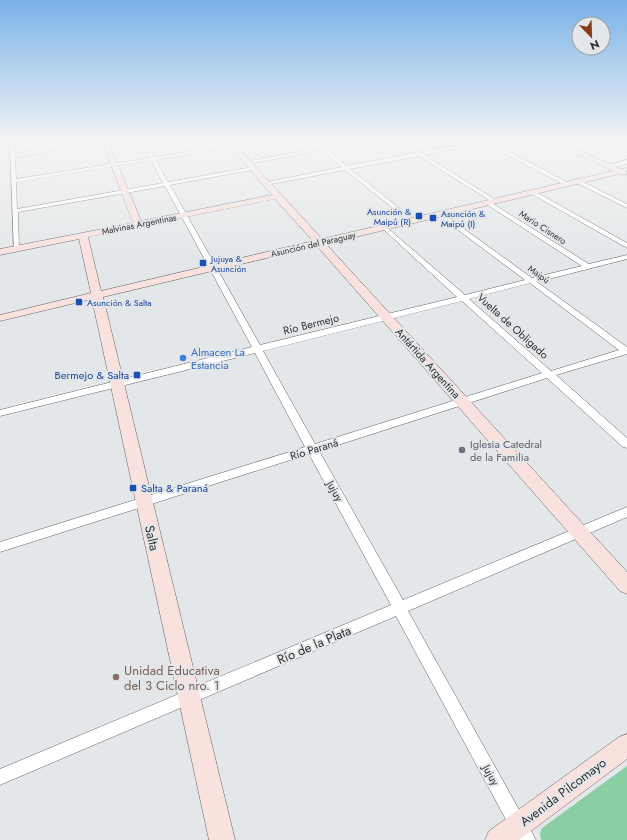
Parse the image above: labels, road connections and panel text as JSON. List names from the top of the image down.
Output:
{
  "streets": {
    "main road": [
      "Malvinas Argentinas",
      "Asunción del Paraguay",
      "Antártida Argentina",
      "Salta",
      "Avenida Pilcomayo"
    ],
    "street": [
      "Mario Cisnero",
      "Maipú",
      "Río Bermejo",
      "Vuelta de Obligado",
      "Río Paraná",
      "Jujuy",
      "Río de la Plata"
    ]
  },
  "crossings": [
    ["Malvinas Argentinas", "Antártida Argentina"],
    ["Malvinas Argentinas", "Jujuy"],
    ["Malvinas Argentinas", "Salta"],
    ["Mario Cisnero", "Asunción del Paraguay"],
    ["Mario Cisnero", "Río Bermejo"],
    ["Asunción del Paraguay", "Maipú"],
    ["Asunción del Paraguay", "Vuelta de Obligado"],
    ["Asunción del Paraguay", "Antártida Argentina"],
    ["Asunción del Paraguay", "Jujuy"],
    ["Asunción del Paraguay", "Salta"],
    ["Maipú", "Río Bermejo"],
    ["Maipú", "Río Paraná"],
    ["Río Bermejo", "Vuelta de Obligado"],
    ["Río Bermejo", "Antártida Argentina"],
    ["Río Bermejo", "Jujuy"],
    ["Río Bermejo", "Salta"],
    ["Vuelta de Obligado", "Río Paraná"],
    ["Antártida Argentina", "Río Paraná"],
    ["Antártida Argentina", "Río de la Plata"],
    ["Río Paraná", "Jujuy"],
    ["Río Paraná", "Salta"],
    ["Jujuy", "Río de la Plata"],
    ["Jujuy", "Avenida Pilcomayo"],
    ["Salta", "Río de la Plata"]
  ],
  "places": {
    "transit": [
      "Asunción & Maipú (R)",
      "Asunción & Maipú (I)",
      "Jujuya & Asunción",
      "Asunción & Salta",
      "Bermejo & Salta",
      "Salta & Paraná"
    ],
    "other": ["Almacen La Estancia", "Iglesia Catedral de la Familia", "Unidad Educativa del 3 Ciclo nro. 1"]
  },
  "north": "bottom right"
}
